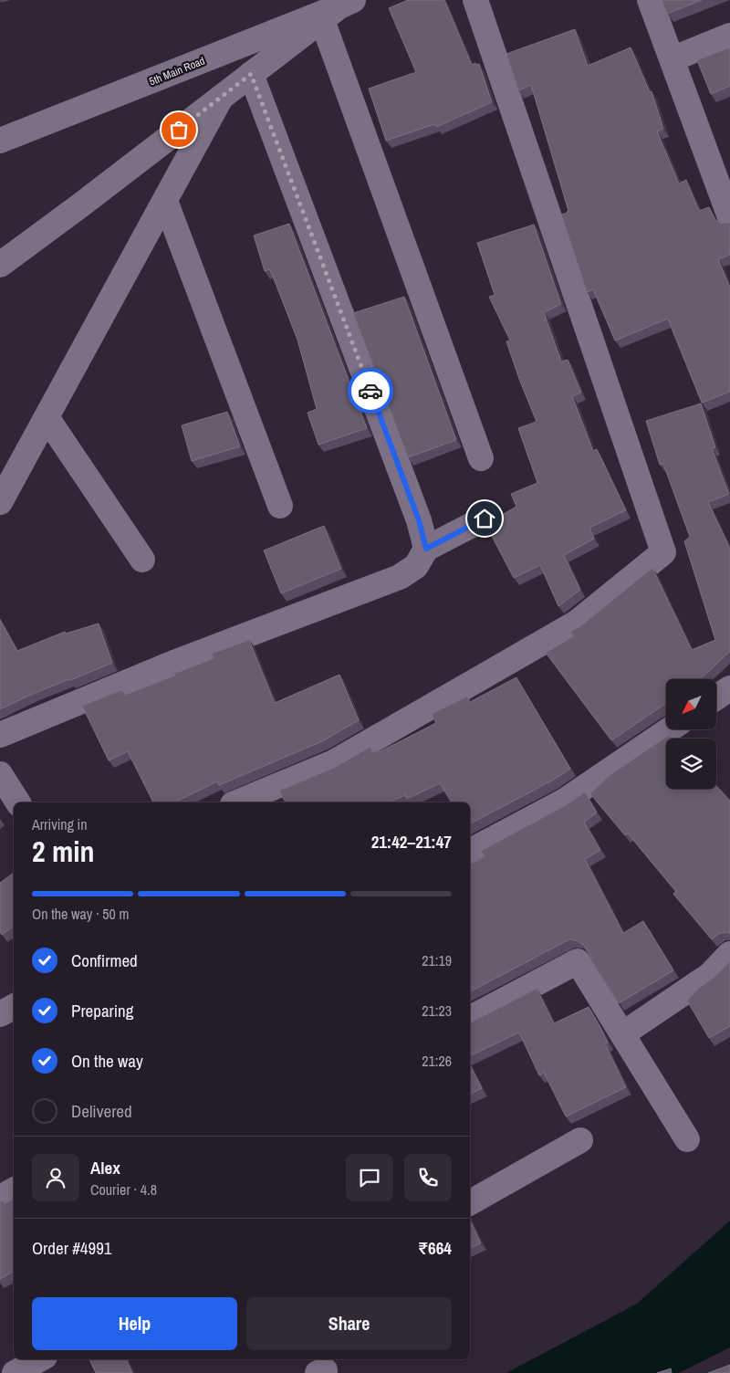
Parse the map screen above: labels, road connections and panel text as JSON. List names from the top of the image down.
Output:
{
  "streets": {
    "street": ["5th Main Road"]
  },
  "north": "bottom left",
  "page": {
    "heading": ["2 min", "Arriving in", "21:42–21:47"],
    "panel": [
      "Alex",
      "Courier · 4.8",
      "Order #4991",
      "₹664"
    ],
    "bar": "On the way · 50 m",
    "list": [
      ["Confirmed", "21:19"],
      ["Preparing", "21:23"],
      ["On the way", "21:26"],
      "Delivered"
    ],
    "buttons": ["Help", "Share"]
  }
}
